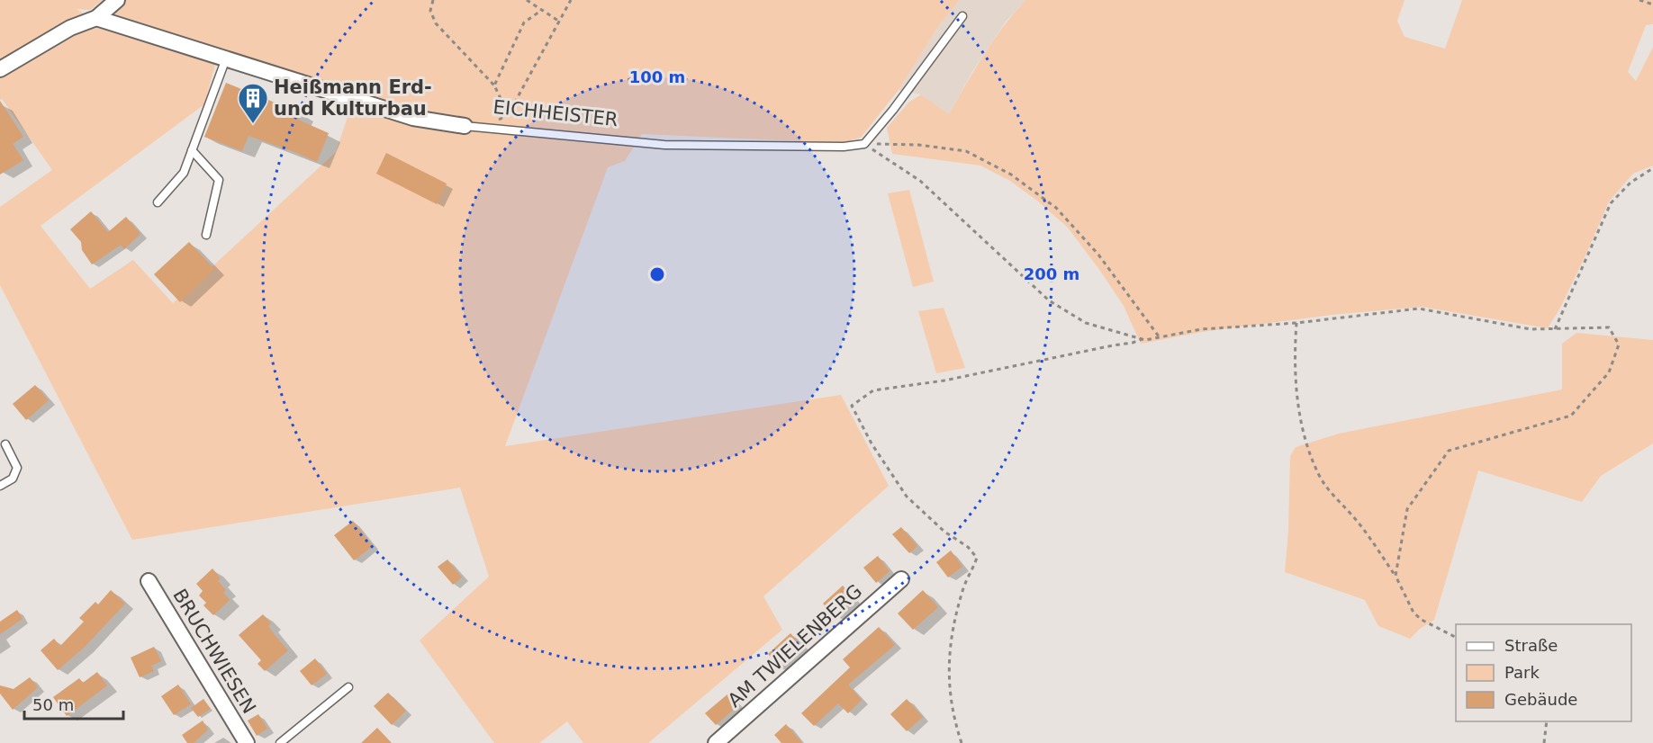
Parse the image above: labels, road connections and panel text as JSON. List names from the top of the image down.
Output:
{
  "streets": {
    "street": ["EICHHEISTER", "AM TWIELENBERG", "BRUCHWIESEN"]
  },
  "places": {
    "building": ["Heißmann Erd- und Kulturbau"]
  },
  "legend": ["Straße", "Park", "Gebäude"],
  "scale_bar": "50 m",
  "rings": ["100 m", "200 m"]
}
